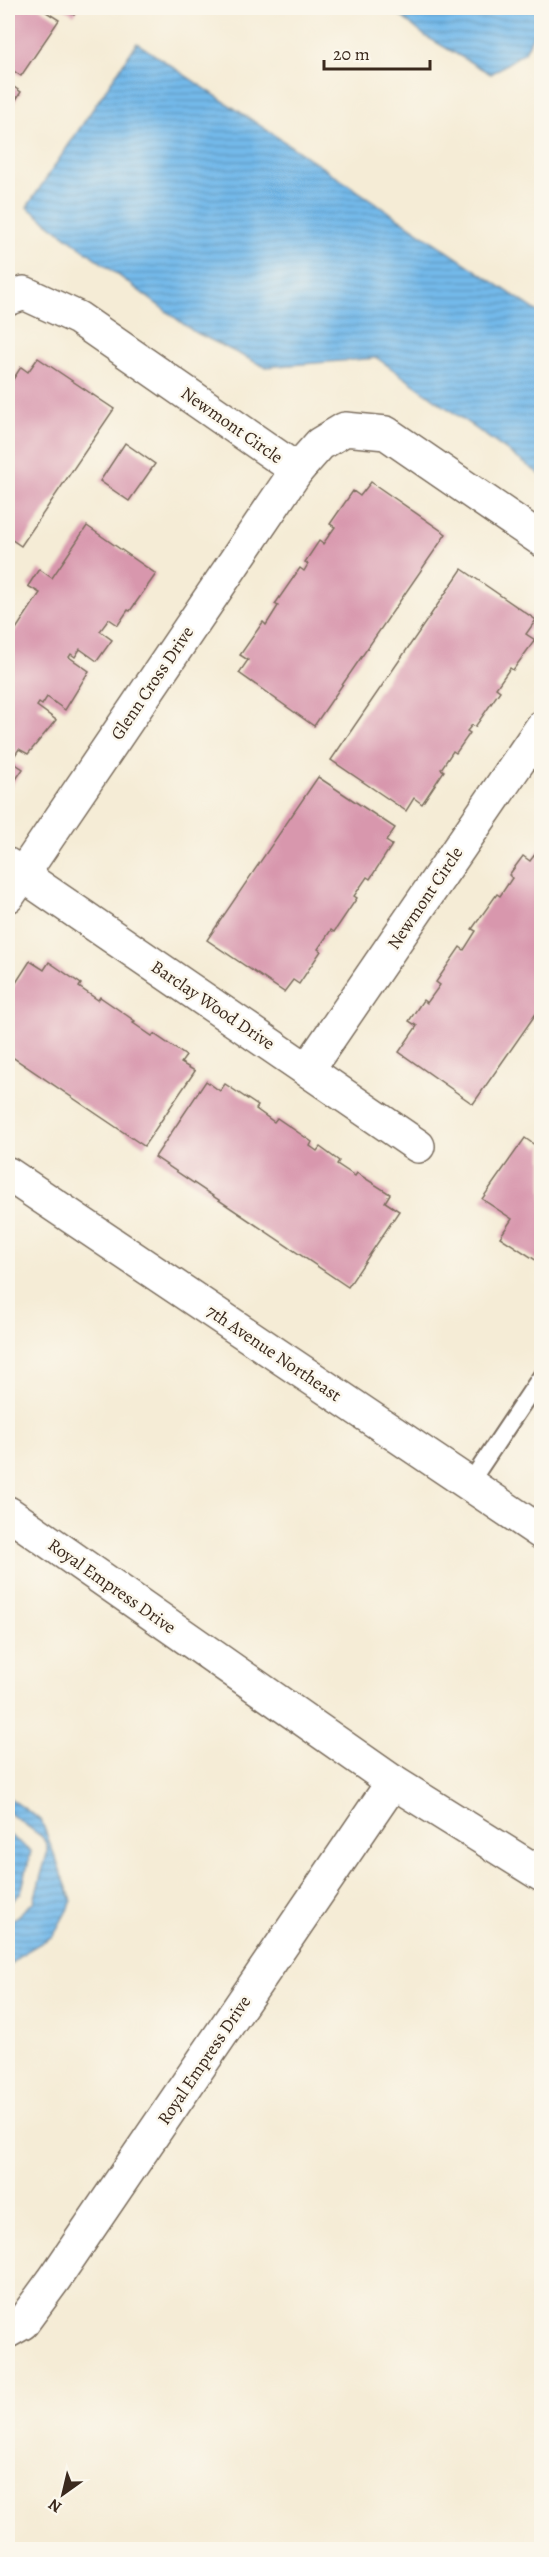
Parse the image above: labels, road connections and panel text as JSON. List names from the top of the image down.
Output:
{
  "streets": {
    "street": [
      "Newmont Circle",
      "Glenn Cross Drive",
      "Barclay Wood Drive",
      "7th Avenue Northeast",
      "Royal Empress Drive"
    ]
  },
  "crossings": [
    ["Newmont Circle", "Glenn Cross Drive"],
    ["Newmont Circle", "Barclay Wood Drive"],
    ["Glenn Cross Drive", "Barclay Wood Drive"]
  ],
  "scale_bar": "20 m",
  "north": "bottom left"
}
